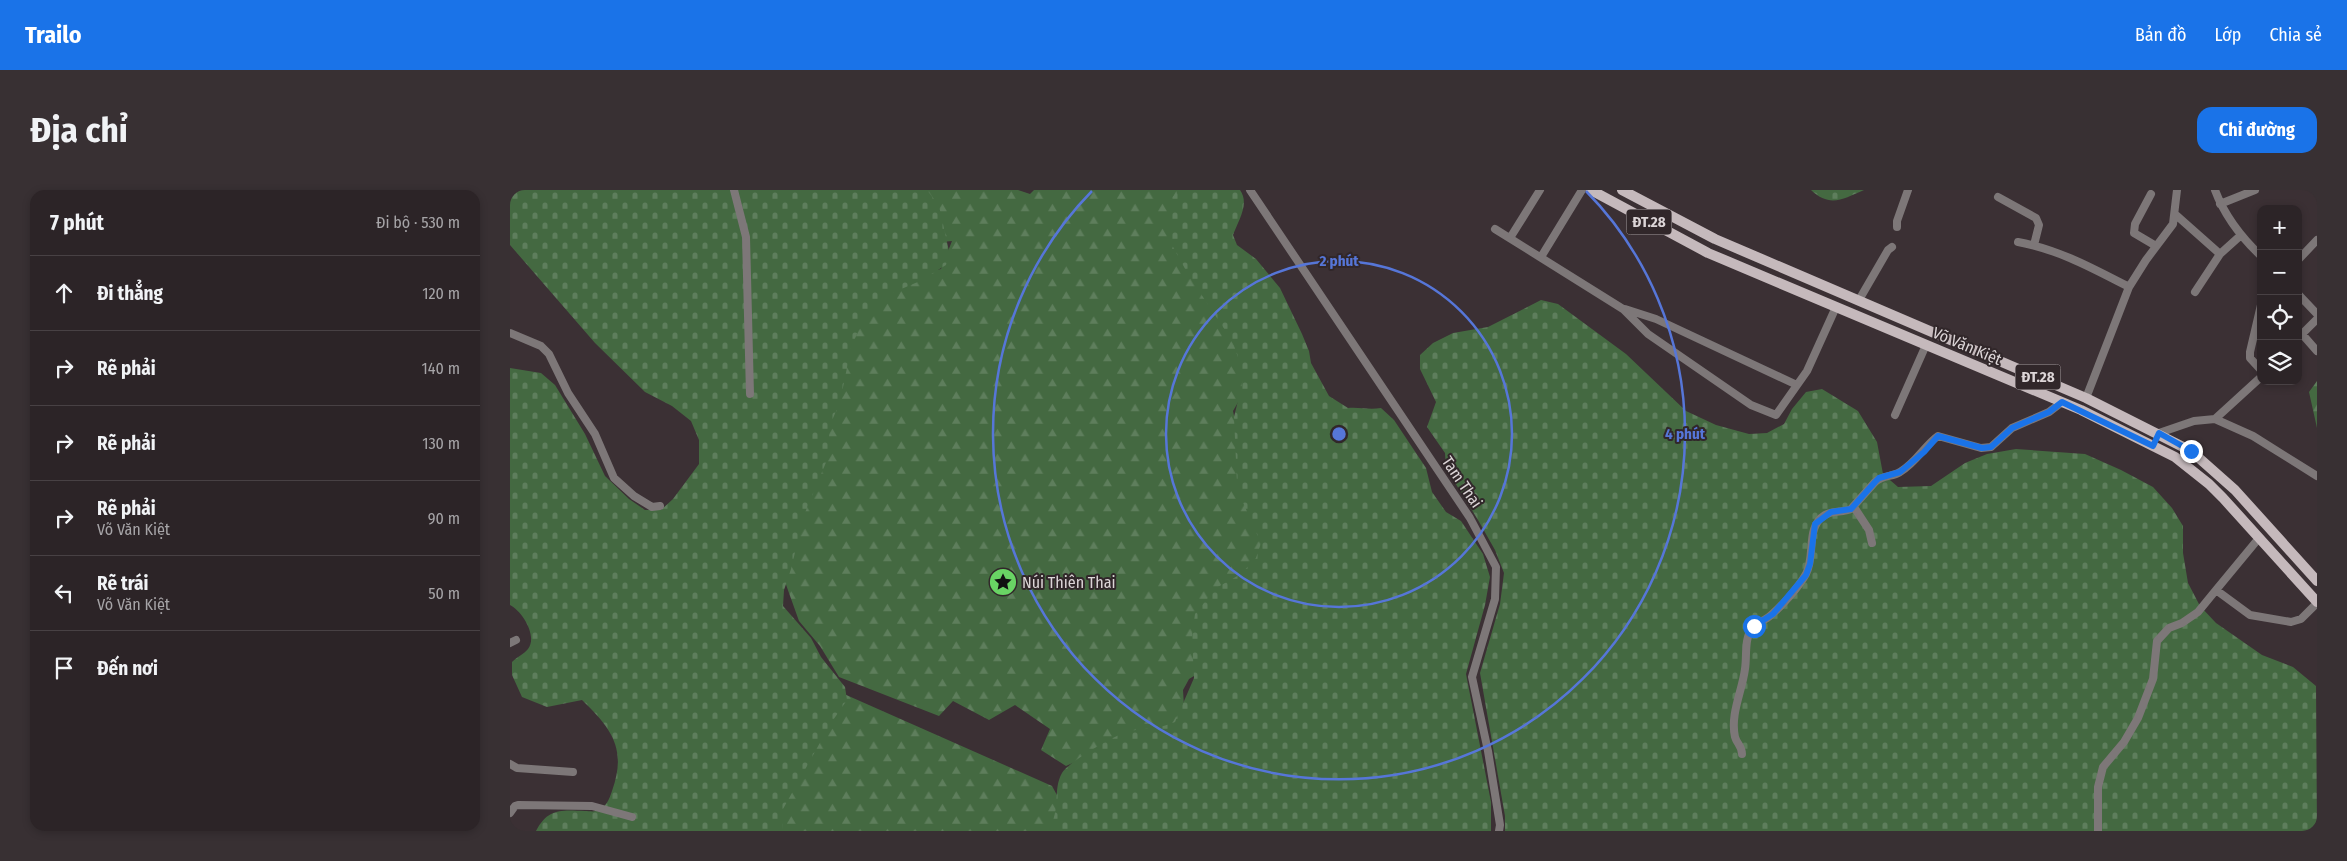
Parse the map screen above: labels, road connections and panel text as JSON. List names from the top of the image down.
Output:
{
  "streets": {
    "main road": ["ĐT.28", "Võ Văn Kiệt"],
    "street": ["Tam Thai"]
  },
  "places": {
    "place": ["Núi Thiên Thai"]
  },
  "page": {
    "header": "Trailo",
    "nav": ["Bản đồ", "Lớp", "Chia sẻ"],
    "buttons": "Chỉ đường",
    "title": "Địa chỉ",
    "heading": ["7 phút", "Đi bộ · 530 m"],
    "map_buttons": ["+", "−"],
    "list": [
      ["Đi thẳng", "120 m"],
      ["Rẽ phải", "140 m"],
      ["Rẽ phải", "130 m"],
      ["Rẽ phải", "Võ Văn Kiệt", "90 m"],
      ["Rẽ trái", "Võ Văn Kiệt", "50 m"],
      "Đến nơi"
    ]
  },
  "rings": ["2 phút", "4 phút"]
}
